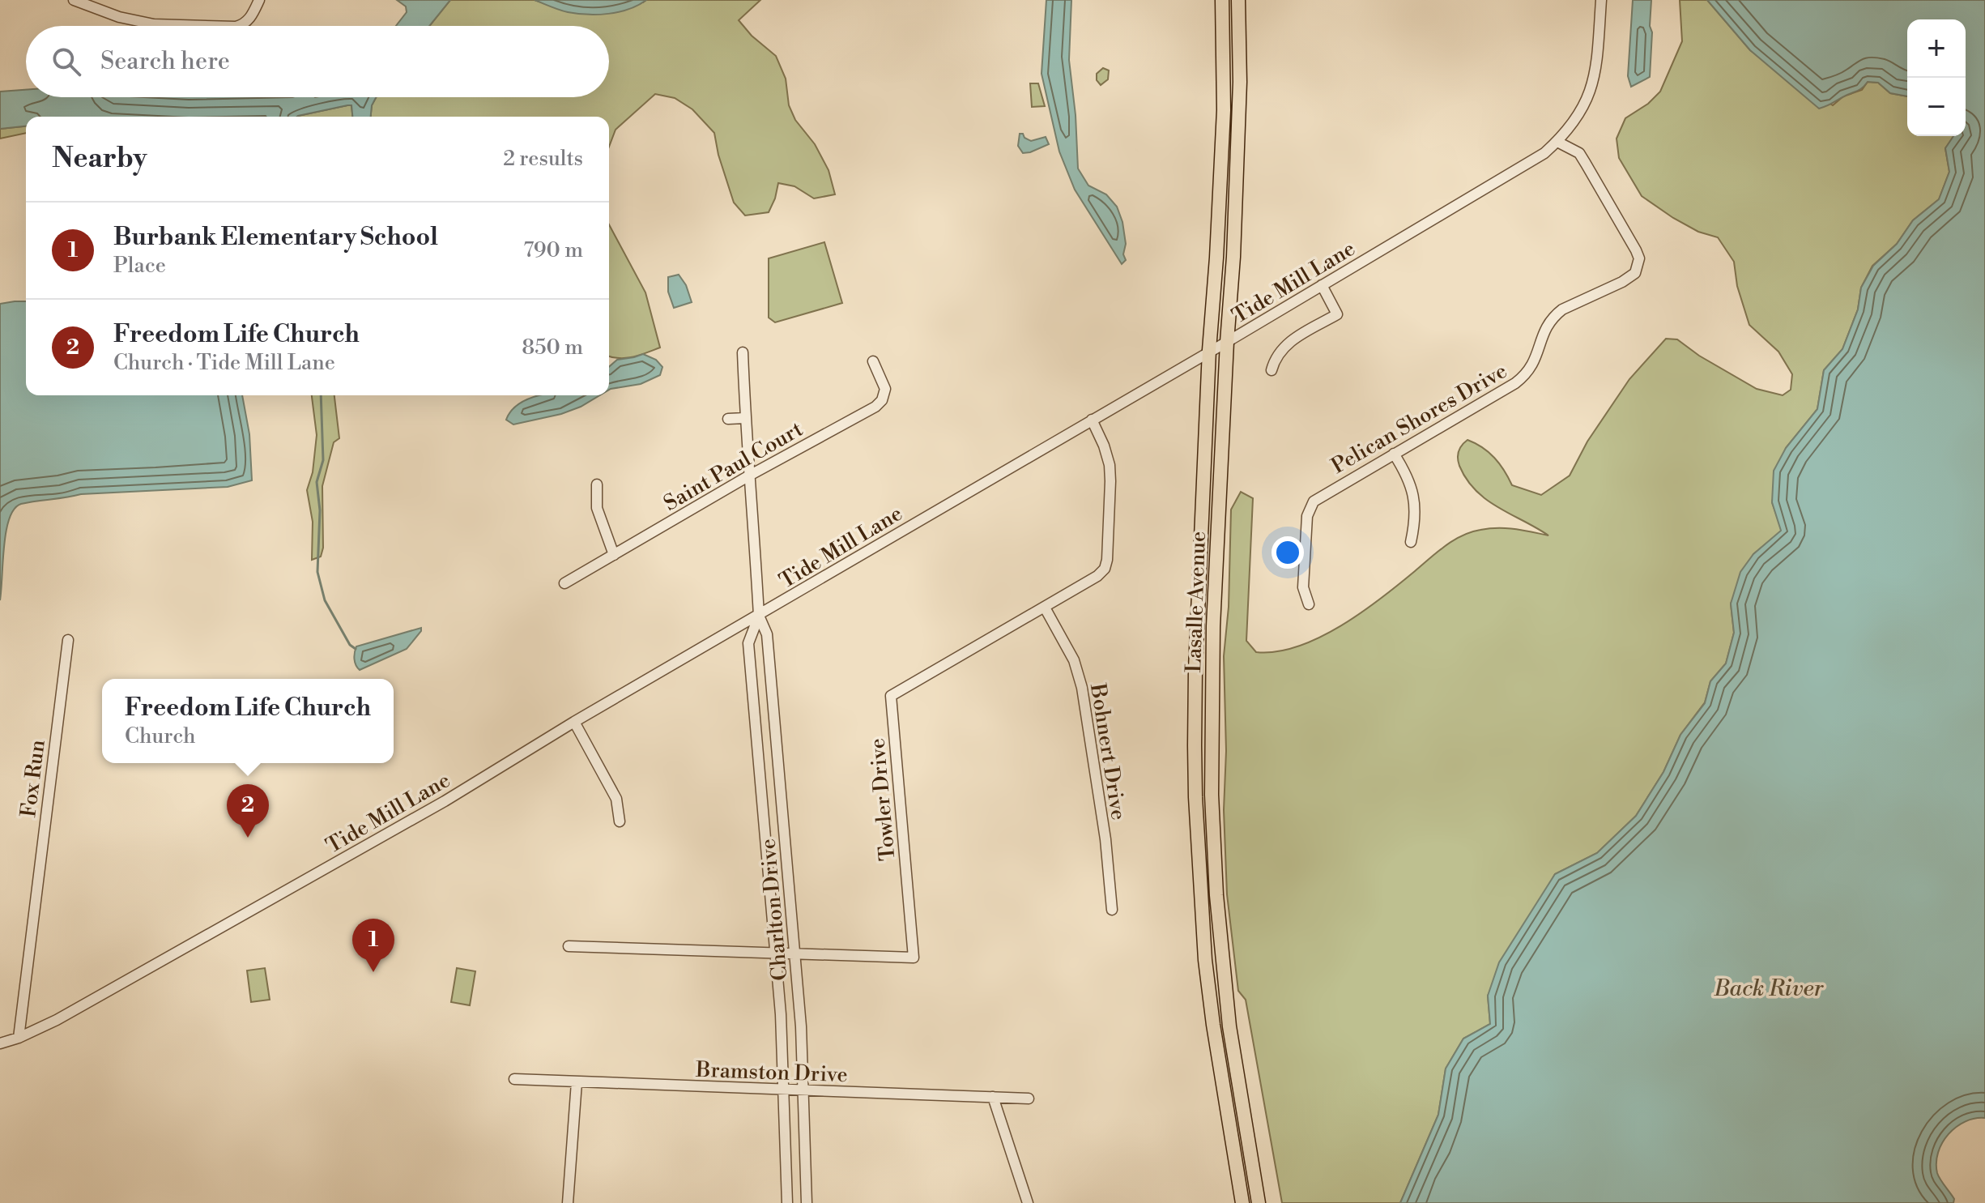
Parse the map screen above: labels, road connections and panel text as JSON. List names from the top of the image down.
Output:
{
  "streets": {
    "main road": ["Lasalle Avenue"],
    "street": [
      "Tide Mill Lane",
      "Pelican Shores Drive",
      "Saint Paul Court",
      "Bohnert Drive",
      "Fox Run",
      "Towler Drive",
      "Charlton Drive",
      "Bramston Drive"
    ]
  },
  "crossings": [
    ["Tide Mill Lane", "Pelican Shores Drive"],
    ["Tide Mill Lane", "Lasalle Avenue"],
    ["Tide Mill Lane", "Fox Run"],
    ["Tide Mill Lane", "Towler Drive"],
    ["Tide Mill Lane", "Charlton Drive"],
    ["Saint Paul Court", "Charlton Drive"],
    ["Bohnert Drive", "Towler Drive"],
    ["Towler Drive", "Charlton Drive"],
    ["Charlton Drive", "Bramston Drive"]
  ],
  "water": ["Back River"],
  "page": {
    "map_buttons": ["+", "−"],
    "search": "Search here",
    "heading": ["Nearby", "2 results"],
    "list": [
      {
        "mark": "1",
        "name": "Burbank Elementary School",
        "note": "Place",
        "value": "790 m"
      },
      {
        "mark": "2",
        "name": "Freedom Life Church",
        "note": "Church · Tide Mill Lane",
        "value": "850 m"
      }
    ],
    "popup": ["Freedom Life Church", "Church"],
    "pins": ["2", "1"]
  }
}
